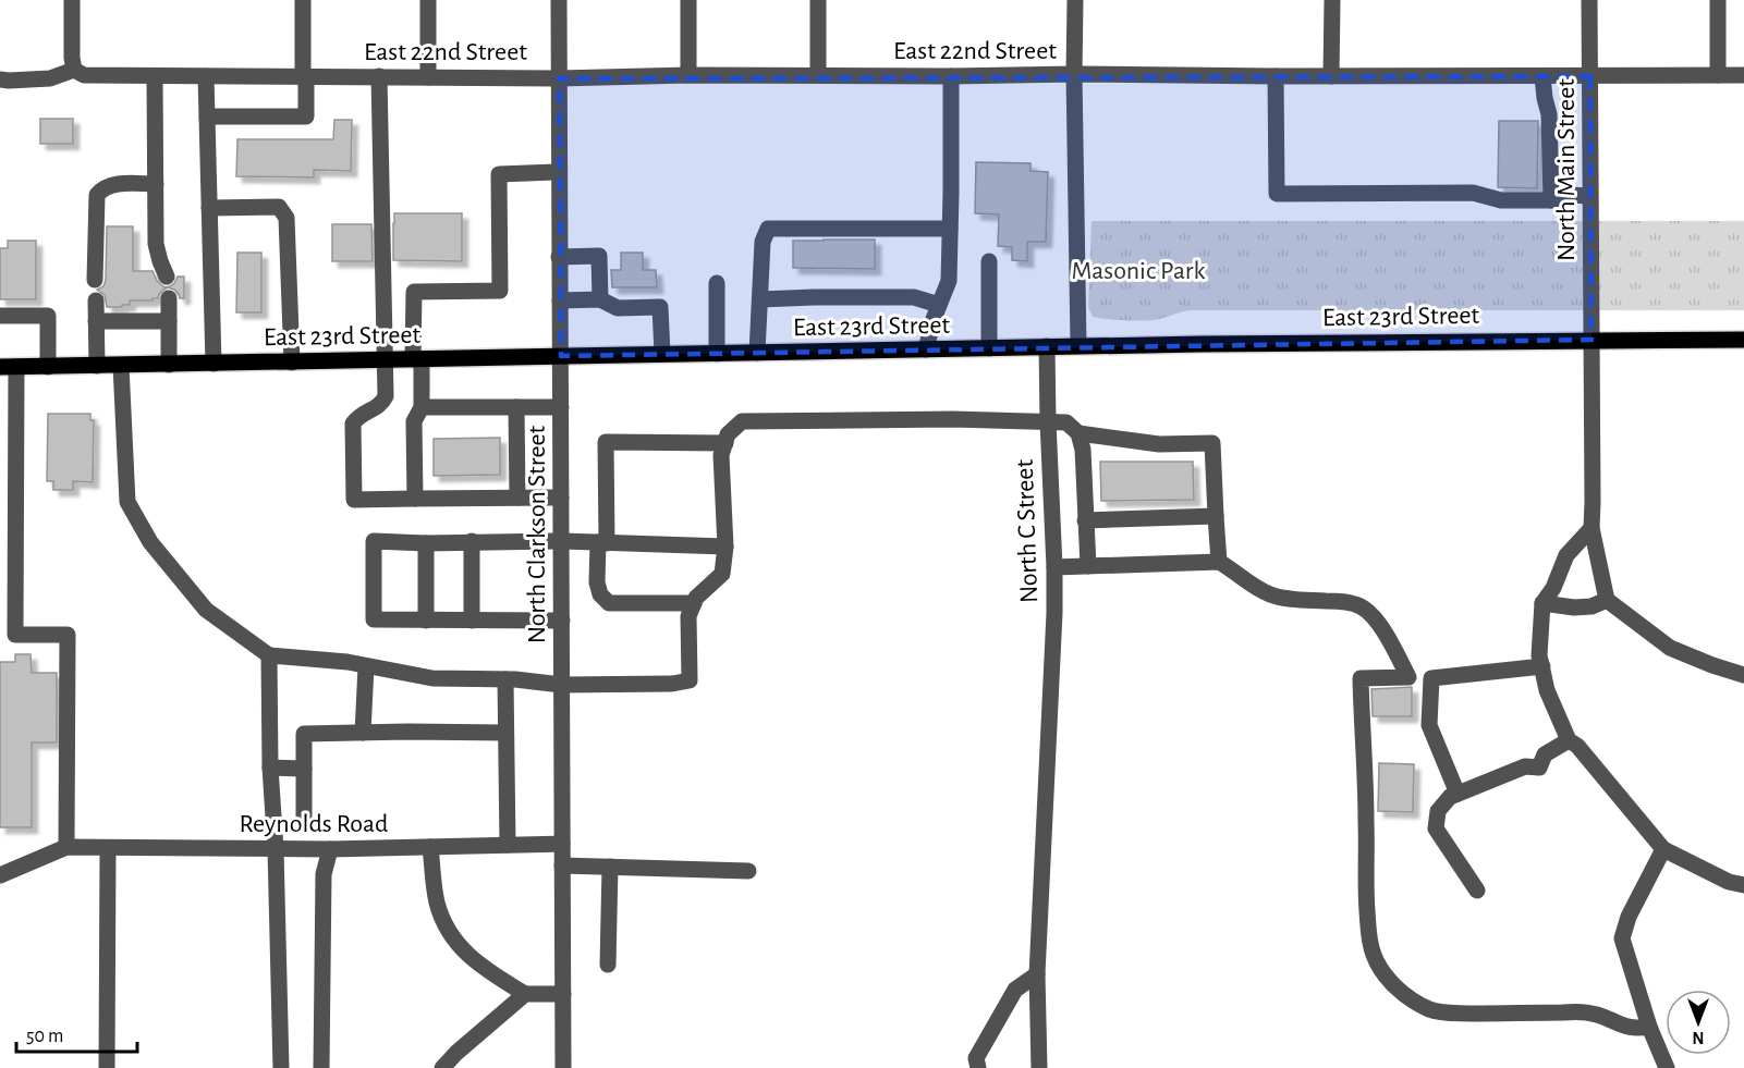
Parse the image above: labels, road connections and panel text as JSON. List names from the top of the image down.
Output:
{
  "streets": {
    "main road": ["East 23rd Street"],
    "street": [
      "East 22nd Street",
      "North Main Street",
      "North C Street",
      "North Clarkson Street",
      "Reynolds Road"
    ]
  },
  "crossings": [
    ["East 22nd Street", "North Main Street"],
    ["East 22nd Street", "North Clarkson Street"],
    ["North Main Street", "East 23rd Street"],
    ["East 23rd Street", "North C Street"],
    ["East 23rd Street", "North Clarkson Street"],
    ["North Clarkson Street", "Reynolds Road"]
  ],
  "parks": ["Masonic Park"],
  "scale_bar": "50 m",
  "north": "bottom"
}
